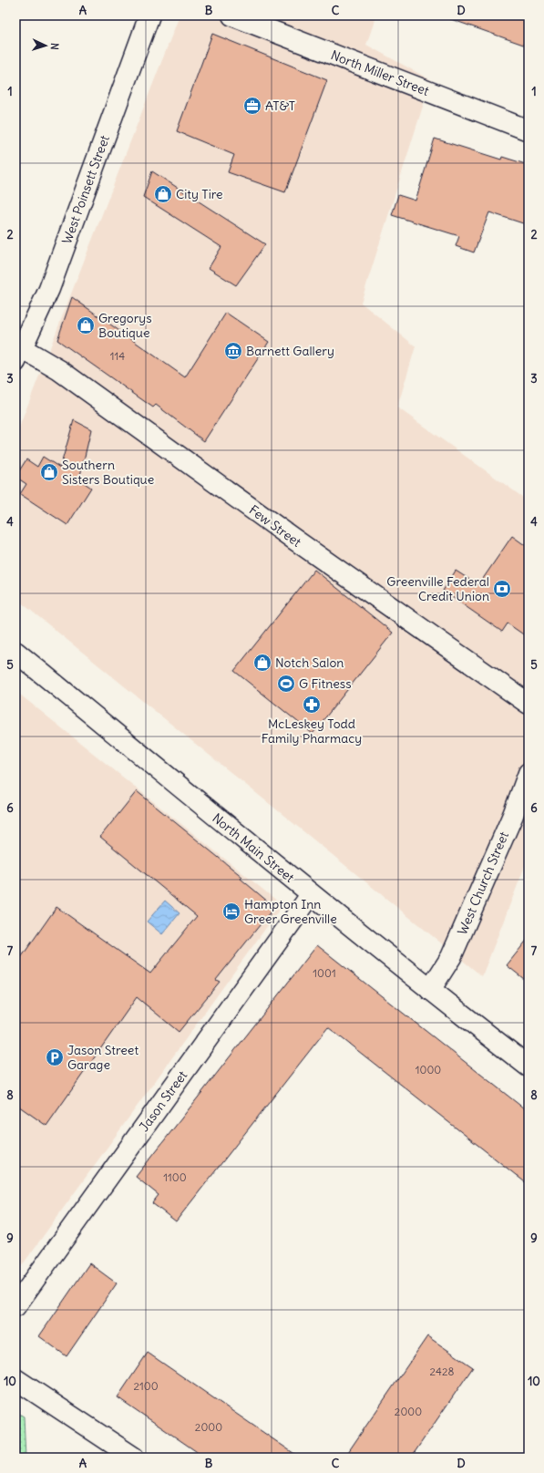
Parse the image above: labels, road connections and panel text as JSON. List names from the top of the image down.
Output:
{
  "streets": {
    "street": [
      "North Miller Street",
      "West Poinsett Street",
      "Few Street",
      "North Main Street",
      "West Church Street",
      "Jason Street"
    ]
  },
  "crossings": [
    ["West Poinsett Street", "Few Street"],
    ["North Main Street", "West Church Street"],
    ["North Main Street", "Jason Street"]
  ],
  "places": {
    "office": ["AT&T"],
    "shop": [
      "City Tire",
      "Gregorys Boutique",
      "Southern Sisters Boutique",
      "Notch Salon"
    ],
    "museum": ["Barnett Gallery"],
    "bank": ["Greenville Federal Credit Union"],
    "sports": ["G Fitness"],
    "pharmacy": ["McLeskey Todd Family Pharmacy"],
    "hotel": ["Hampton Inn Greer Greenville"],
    "parking": ["Jason Street Garage"]
  },
  "house_numbers": [
    "114",
    "1001",
    "1000",
    "1100",
    "2428",
    "2100",
    "2000",
    "2000"
  ],
  "north": "right",
  "grid": {
    "columns": [
      "A",
      "B",
      "C",
      "D"
    ],
    "rows": [
      "1",
      "2",
      "3",
      "4",
      "5",
      "6",
      "7",
      "8",
      "9",
      "10"
    ]
  }
}
